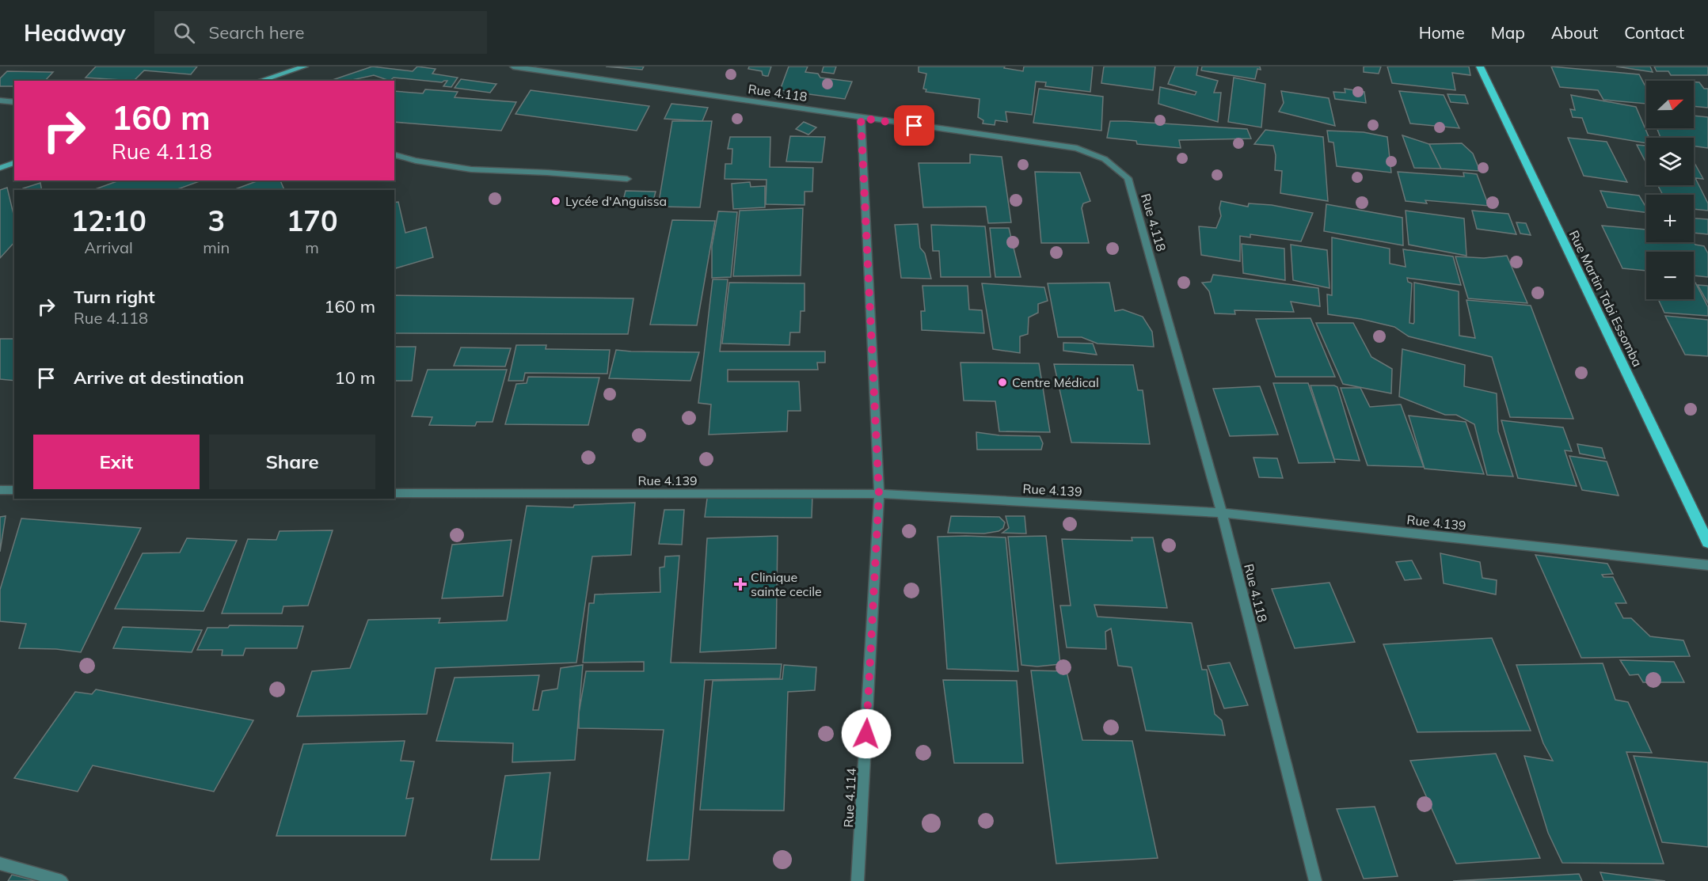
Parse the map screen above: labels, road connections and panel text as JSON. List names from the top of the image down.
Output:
{
  "streets": {
    "main road": ["Rue Martin Tabi Essomba"],
    "street": ["Rue 4.118", "Rue 4.139", "Rue 4.114"]
  },
  "crossings": [
    ["Rue 4.118", "Rue 4.139"],
    ["Rue 4.118", "Rue 4.114"],
    ["Rue 4.139", "Rue 4.114"]
  ],
  "places": {
    "other": ["Lycée d'Anguissa", "Centre Médical"],
    "health": ["Clinique sainte cecile"]
  },
  "north": "right",
  "page": {
    "header": "Headway",
    "search": "Search here",
    "nav": [
      "Home",
      "Map",
      "About",
      "Contact"
    ],
    "map_buttons": ["+", "−"],
    "turn": ["160 m", "Rue 4.118"],
    "eta": [
      "12:10",
      "Arrival",
      "3",
      "min",
      "170",
      "m"
    ],
    "list": [
      {
        "name": "Turn right",
        "note": "Rue 4.118",
        "value": "160 m"
      },
      {
        "name": "Arrive at destination",
        "value": "10 m"
      }
    ],
    "buttons": ["Exit", "Share"]
  }
}
